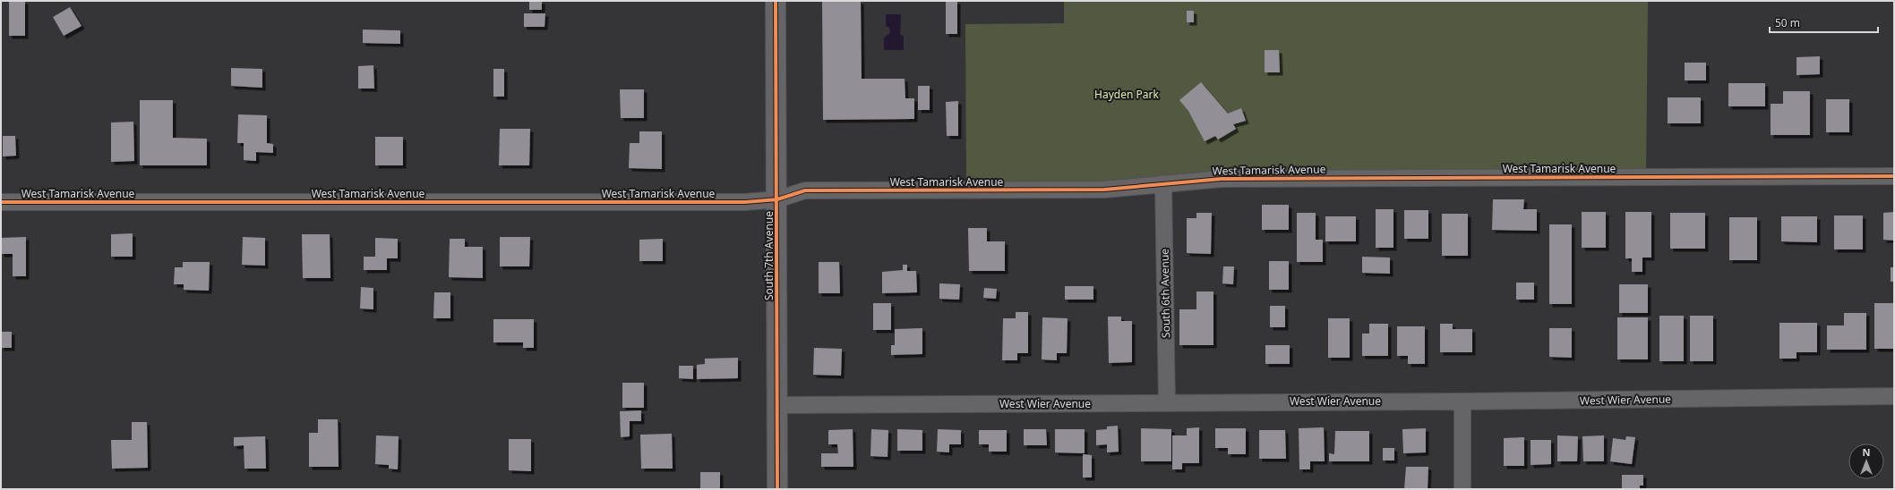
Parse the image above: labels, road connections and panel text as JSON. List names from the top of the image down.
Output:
{
  "streets": {
    "main road": ["South 7th Avenue"],
    "street": ["West Tamarisk Avenue", "South 6th Avenue", "West Wier Avenue"]
  },
  "crossings": [
    ["West Tamarisk Avenue", "South 7th Avenue"],
    ["West Tamarisk Avenue", "South 6th Avenue"],
    ["South 7th Avenue", "West Wier Avenue"],
    ["South 6th Avenue", "West Wier Avenue"]
  ],
  "parks": ["Hayden Park"],
  "scale_bar": "50 m",
  "north": "top"
}
